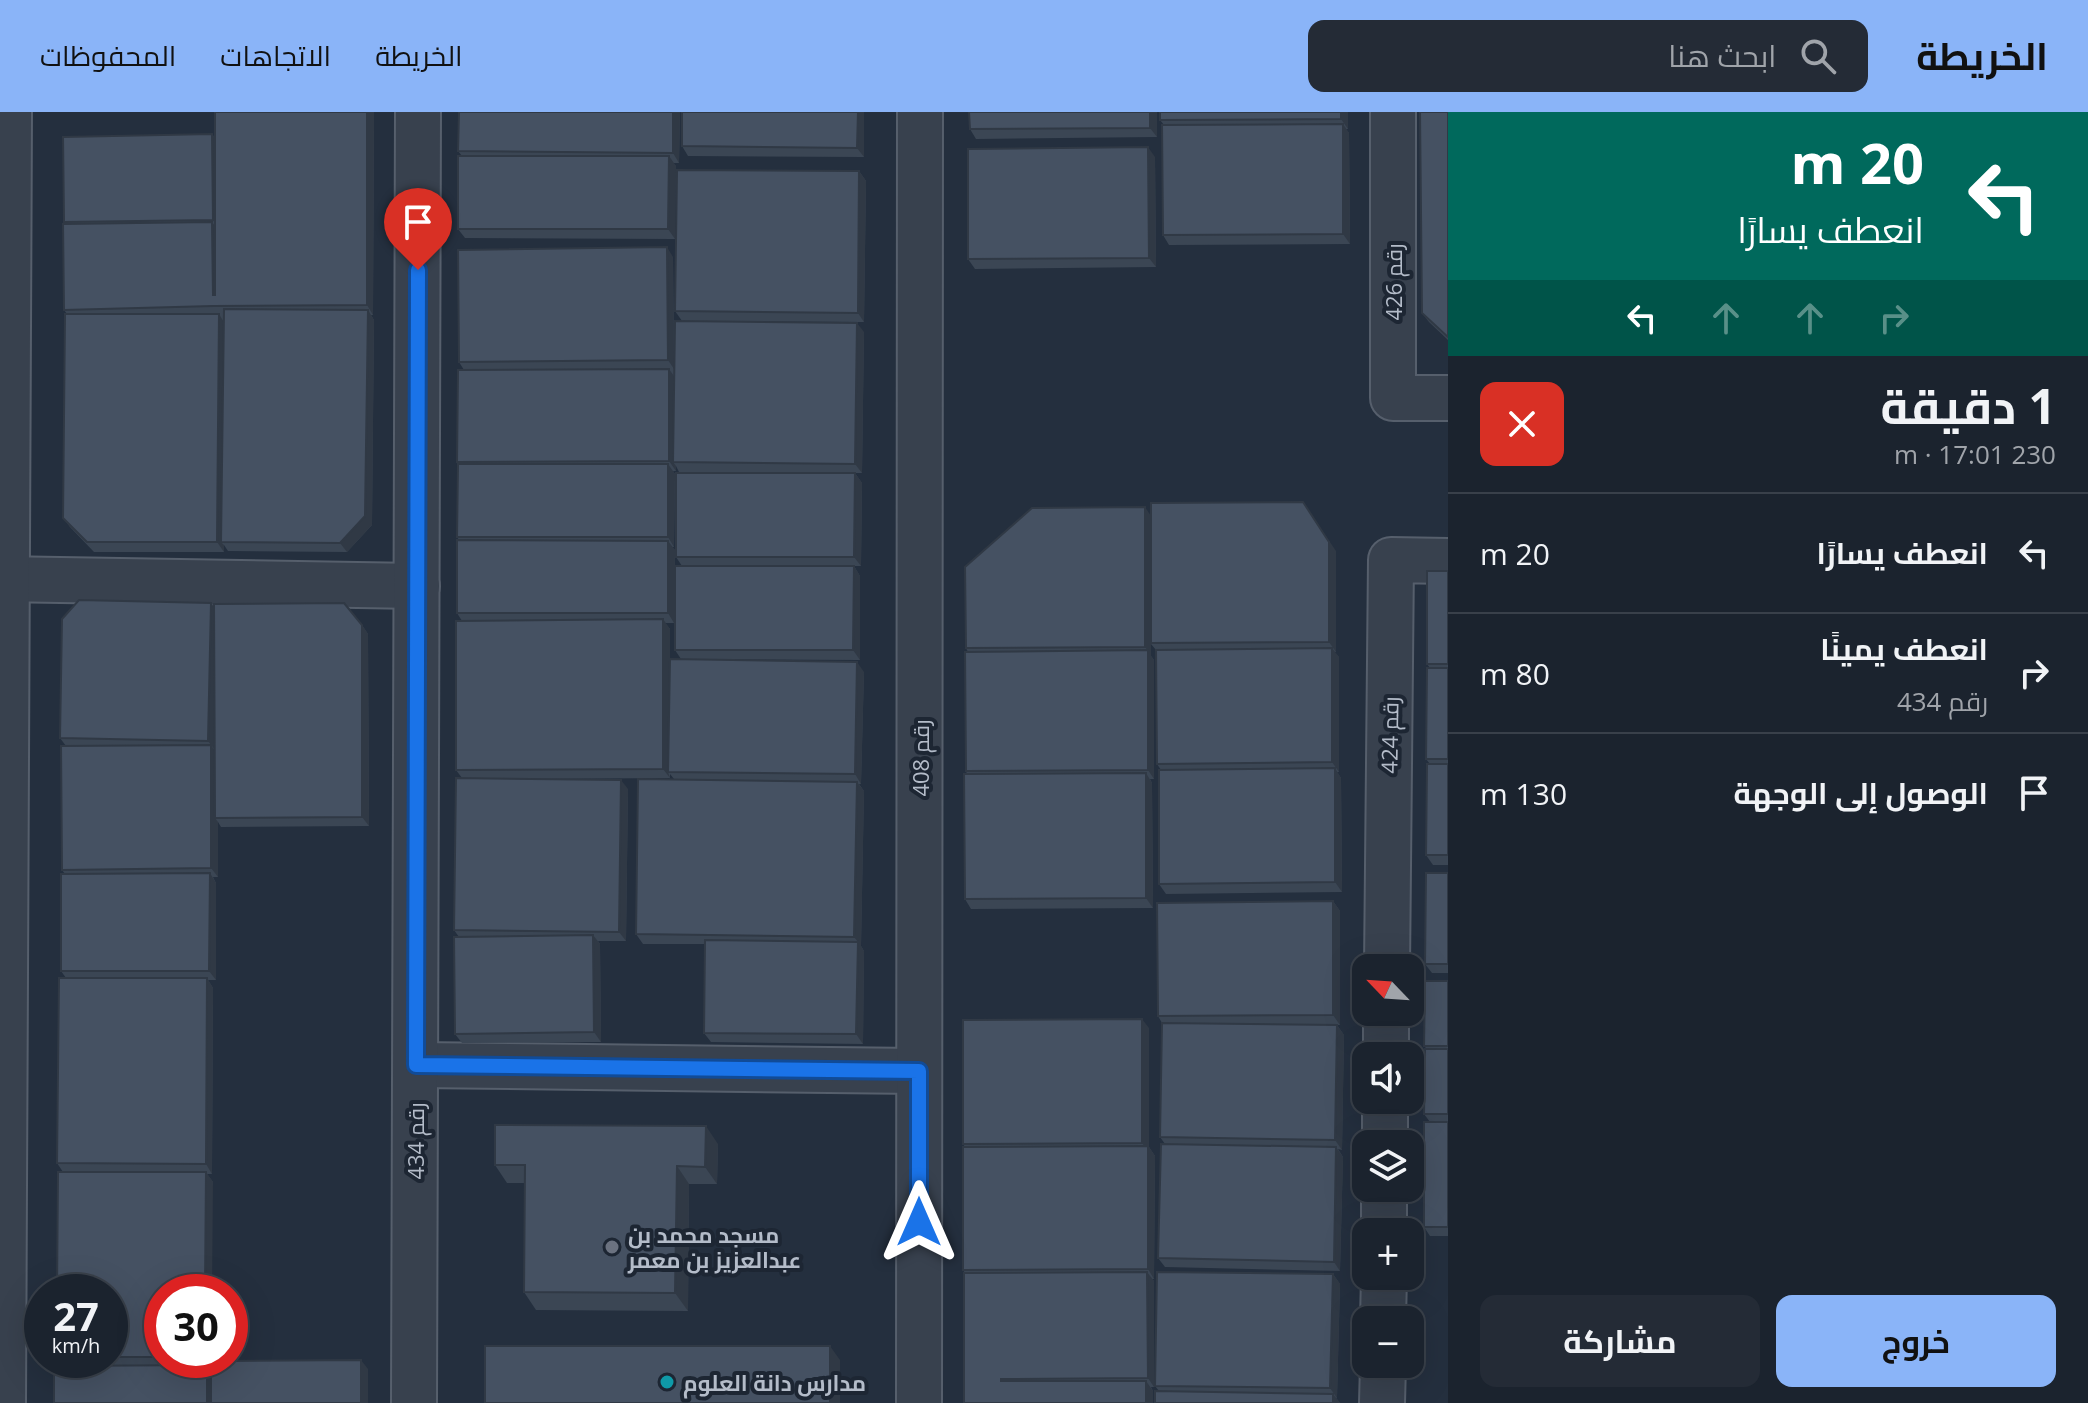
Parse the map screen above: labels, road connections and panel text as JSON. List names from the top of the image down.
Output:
{
  "streets": {
    "street": [
      "رقم 426",
      "رقم 424",
      "رقم 408",
      "رقم 434"
    ]
  },
  "places": ["مسجد محمد بن عبدالعزيز بن معمر", "مدارس دانة العلوم"],
  "north": "top left",
  "page": {
    "header": "الخريطة",
    "search": "ابحث هنا",
    "nav": ["الخريطة", "الاتجاهات", "المحفوظات"],
    "turn": ["20 m", "انعطف يسارًا"],
    "heading": ["1 دقيقة", "230 m · 17:01"],
    "list": [
      {
        "name": "انعطف يسارًا",
        "value": "20 m"
      },
      {
        "name": "انعطف يمينًا",
        "note": "رقم 434",
        "value": "80 m"
      },
      {
        "name": "الوصول إلى الوجهة",
        "value": "130 m"
      }
    ],
    "map_buttons": ["+", "−"],
    "speed": "27 km/h",
    "limit": "30",
    "buttons": ["خروج", "مشاركة"]
  }
}
